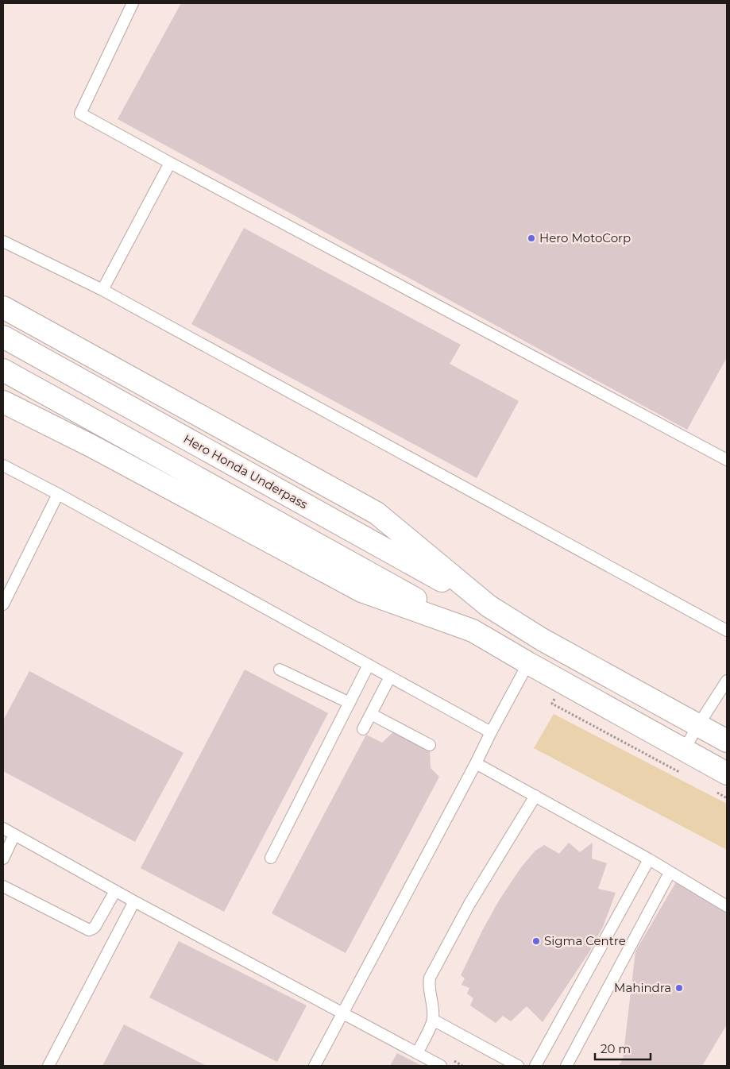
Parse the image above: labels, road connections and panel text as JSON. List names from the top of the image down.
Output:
{
  "streets": {
    "main road": ["Hero Honda Underpass"]
  },
  "places": ["Hero MotoCorp", "Sigma Centre", "Mahindra"],
  "scale_bar": "20 m"
}
